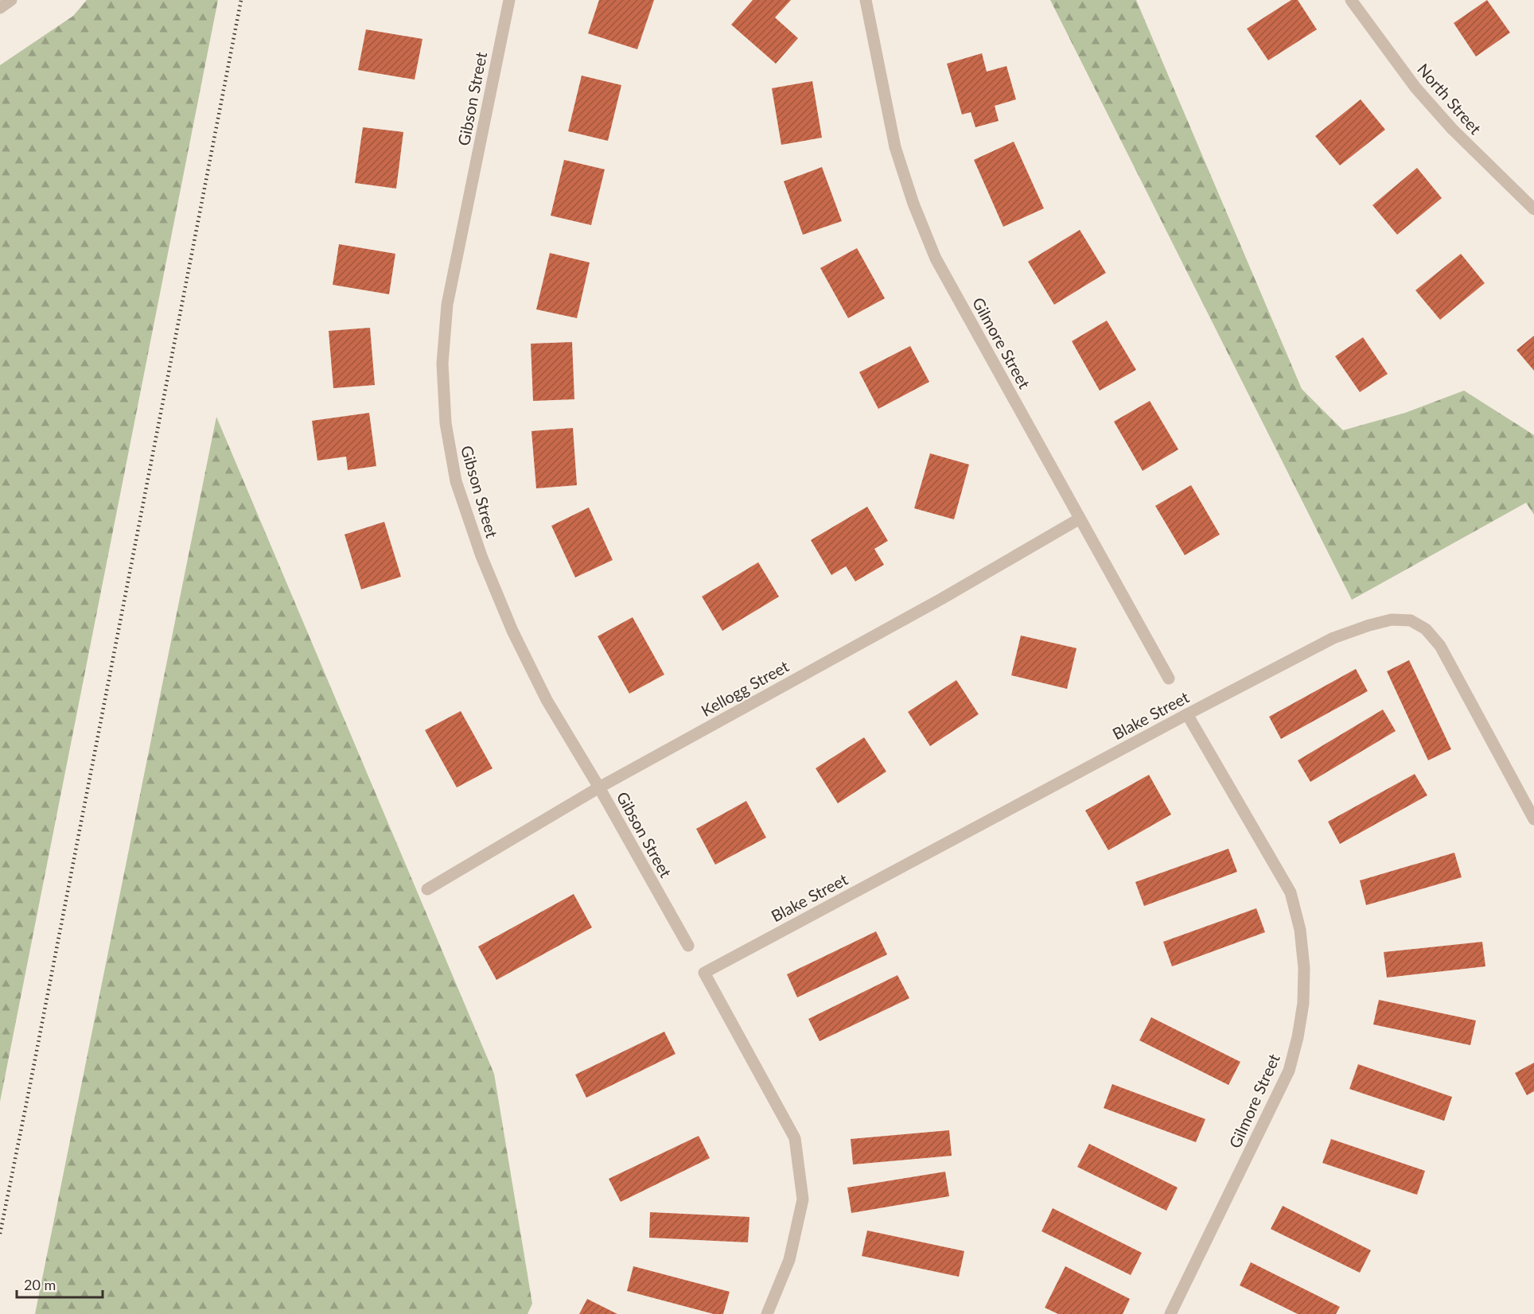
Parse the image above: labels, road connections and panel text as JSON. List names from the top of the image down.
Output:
{
  "streets": {
    "street": [
      "Gibson Street",
      "North Street",
      "Gilmore Street",
      "Kellogg Street",
      "Blake Street"
    ]
  },
  "crossings": [
    ["Gibson Street", "Kellogg Street"],
    ["Gilmore Street", "Kellogg Street"],
    ["Gilmore Street", "Blake Street"]
  ],
  "scale_bar": "20 m"
}
